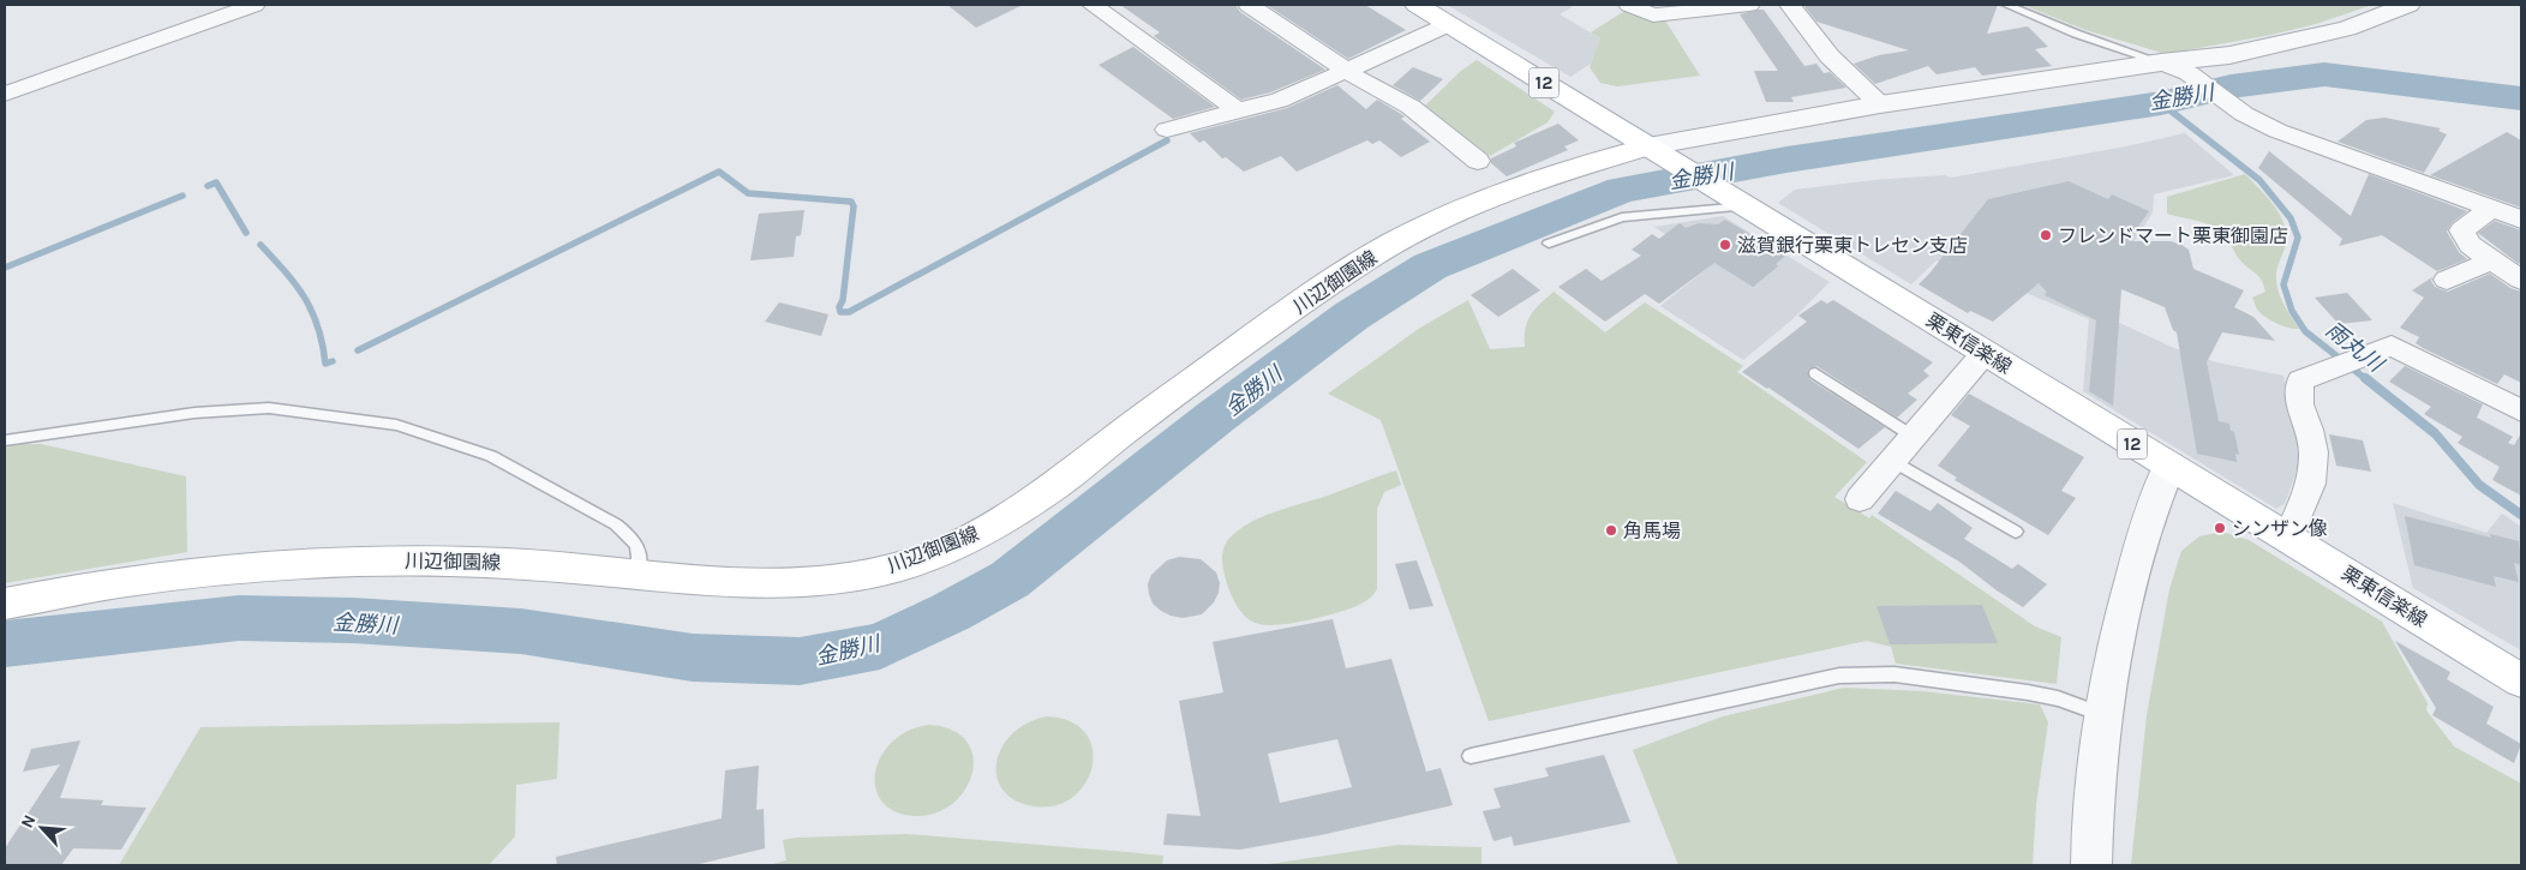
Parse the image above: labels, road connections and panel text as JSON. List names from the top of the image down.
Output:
{
  "streets": {
    "main road": ["12", "川辺御園線", "栗東信楽線"]
  },
  "crossings": [
    ["川辺御園線", "栗東信楽線"]
  ],
  "water": ["金勝川", "雨丸川"],
  "places": [
    "フレンドマート栗東御園店",
    "滋賀銀行栗東トレセン支店",
    "シンザン像",
    "角馬場"
  ],
  "north": "top left"
}
